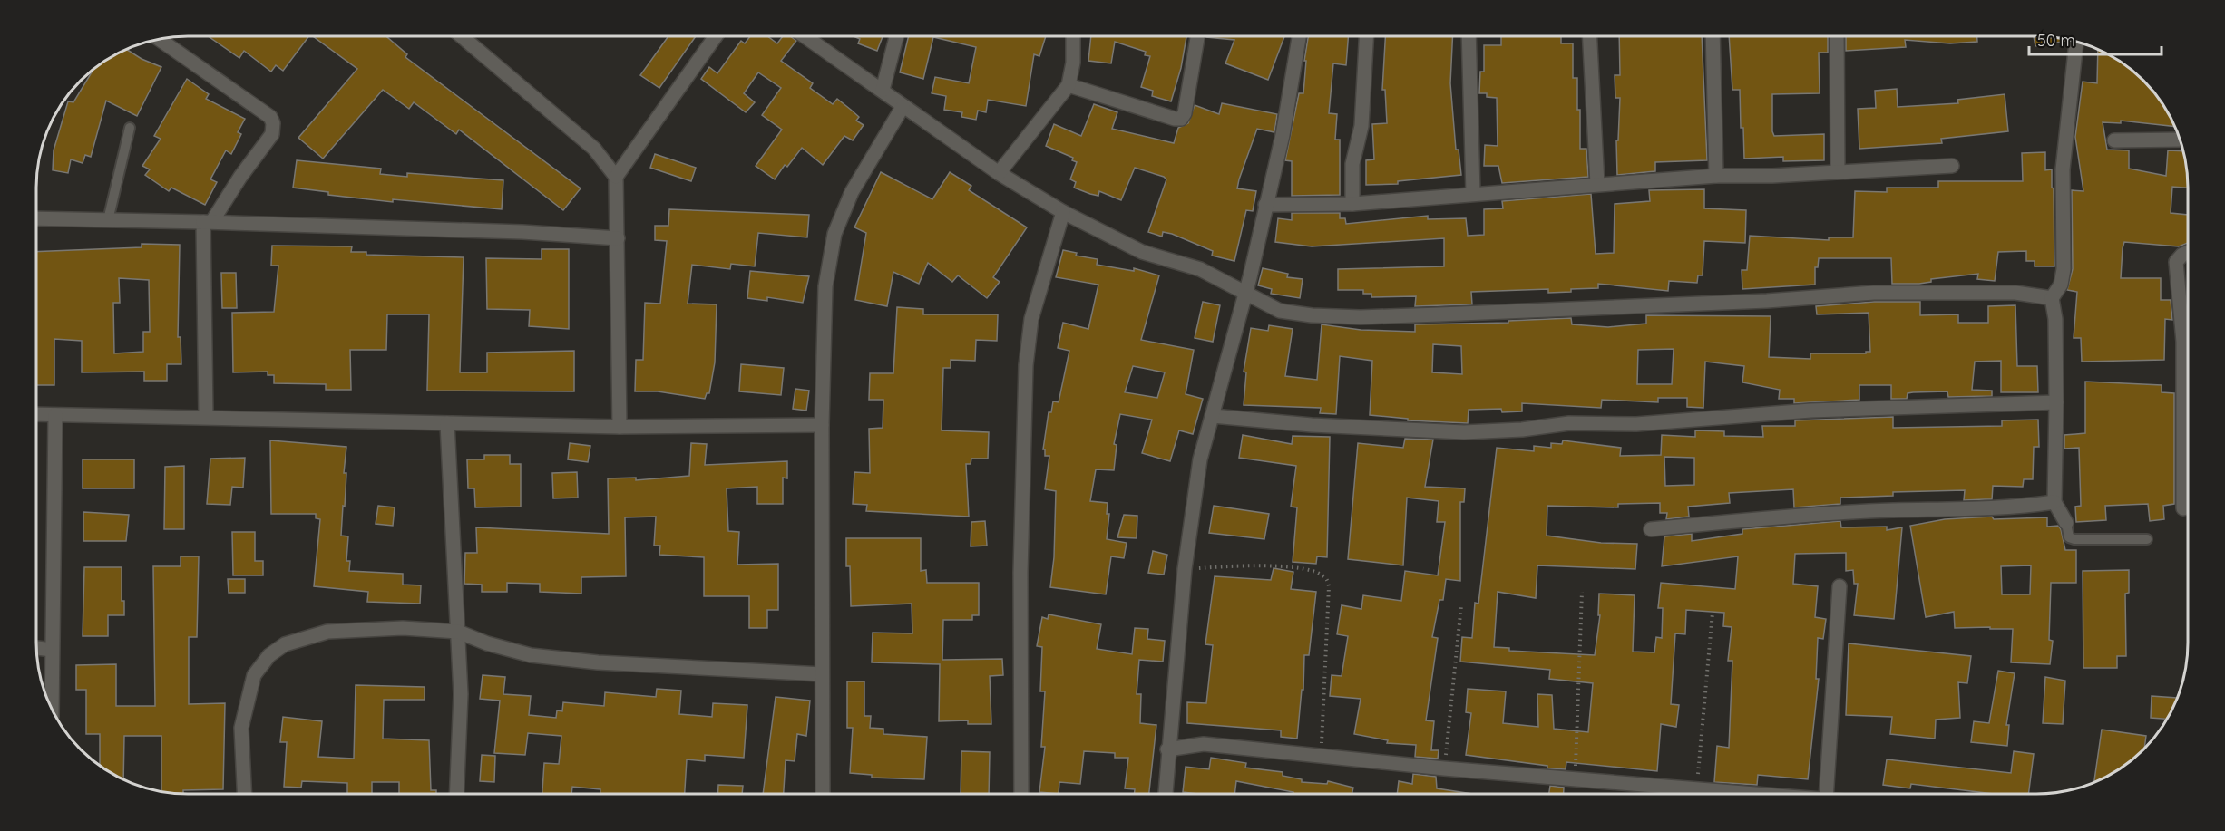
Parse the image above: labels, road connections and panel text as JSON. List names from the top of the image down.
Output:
{
  "scale_bar": "50 m"
}
